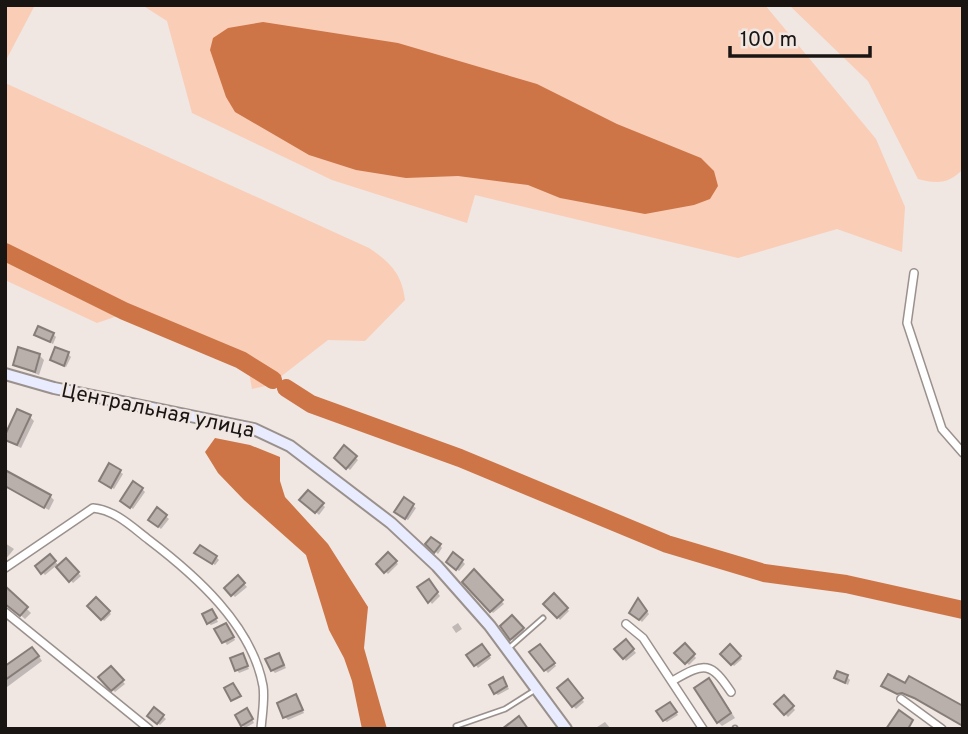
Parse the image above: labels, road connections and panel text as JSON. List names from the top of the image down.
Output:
{
  "streets": {
    "street": ["Центральная улица"]
  },
  "scale_bar": "100 m"
}
